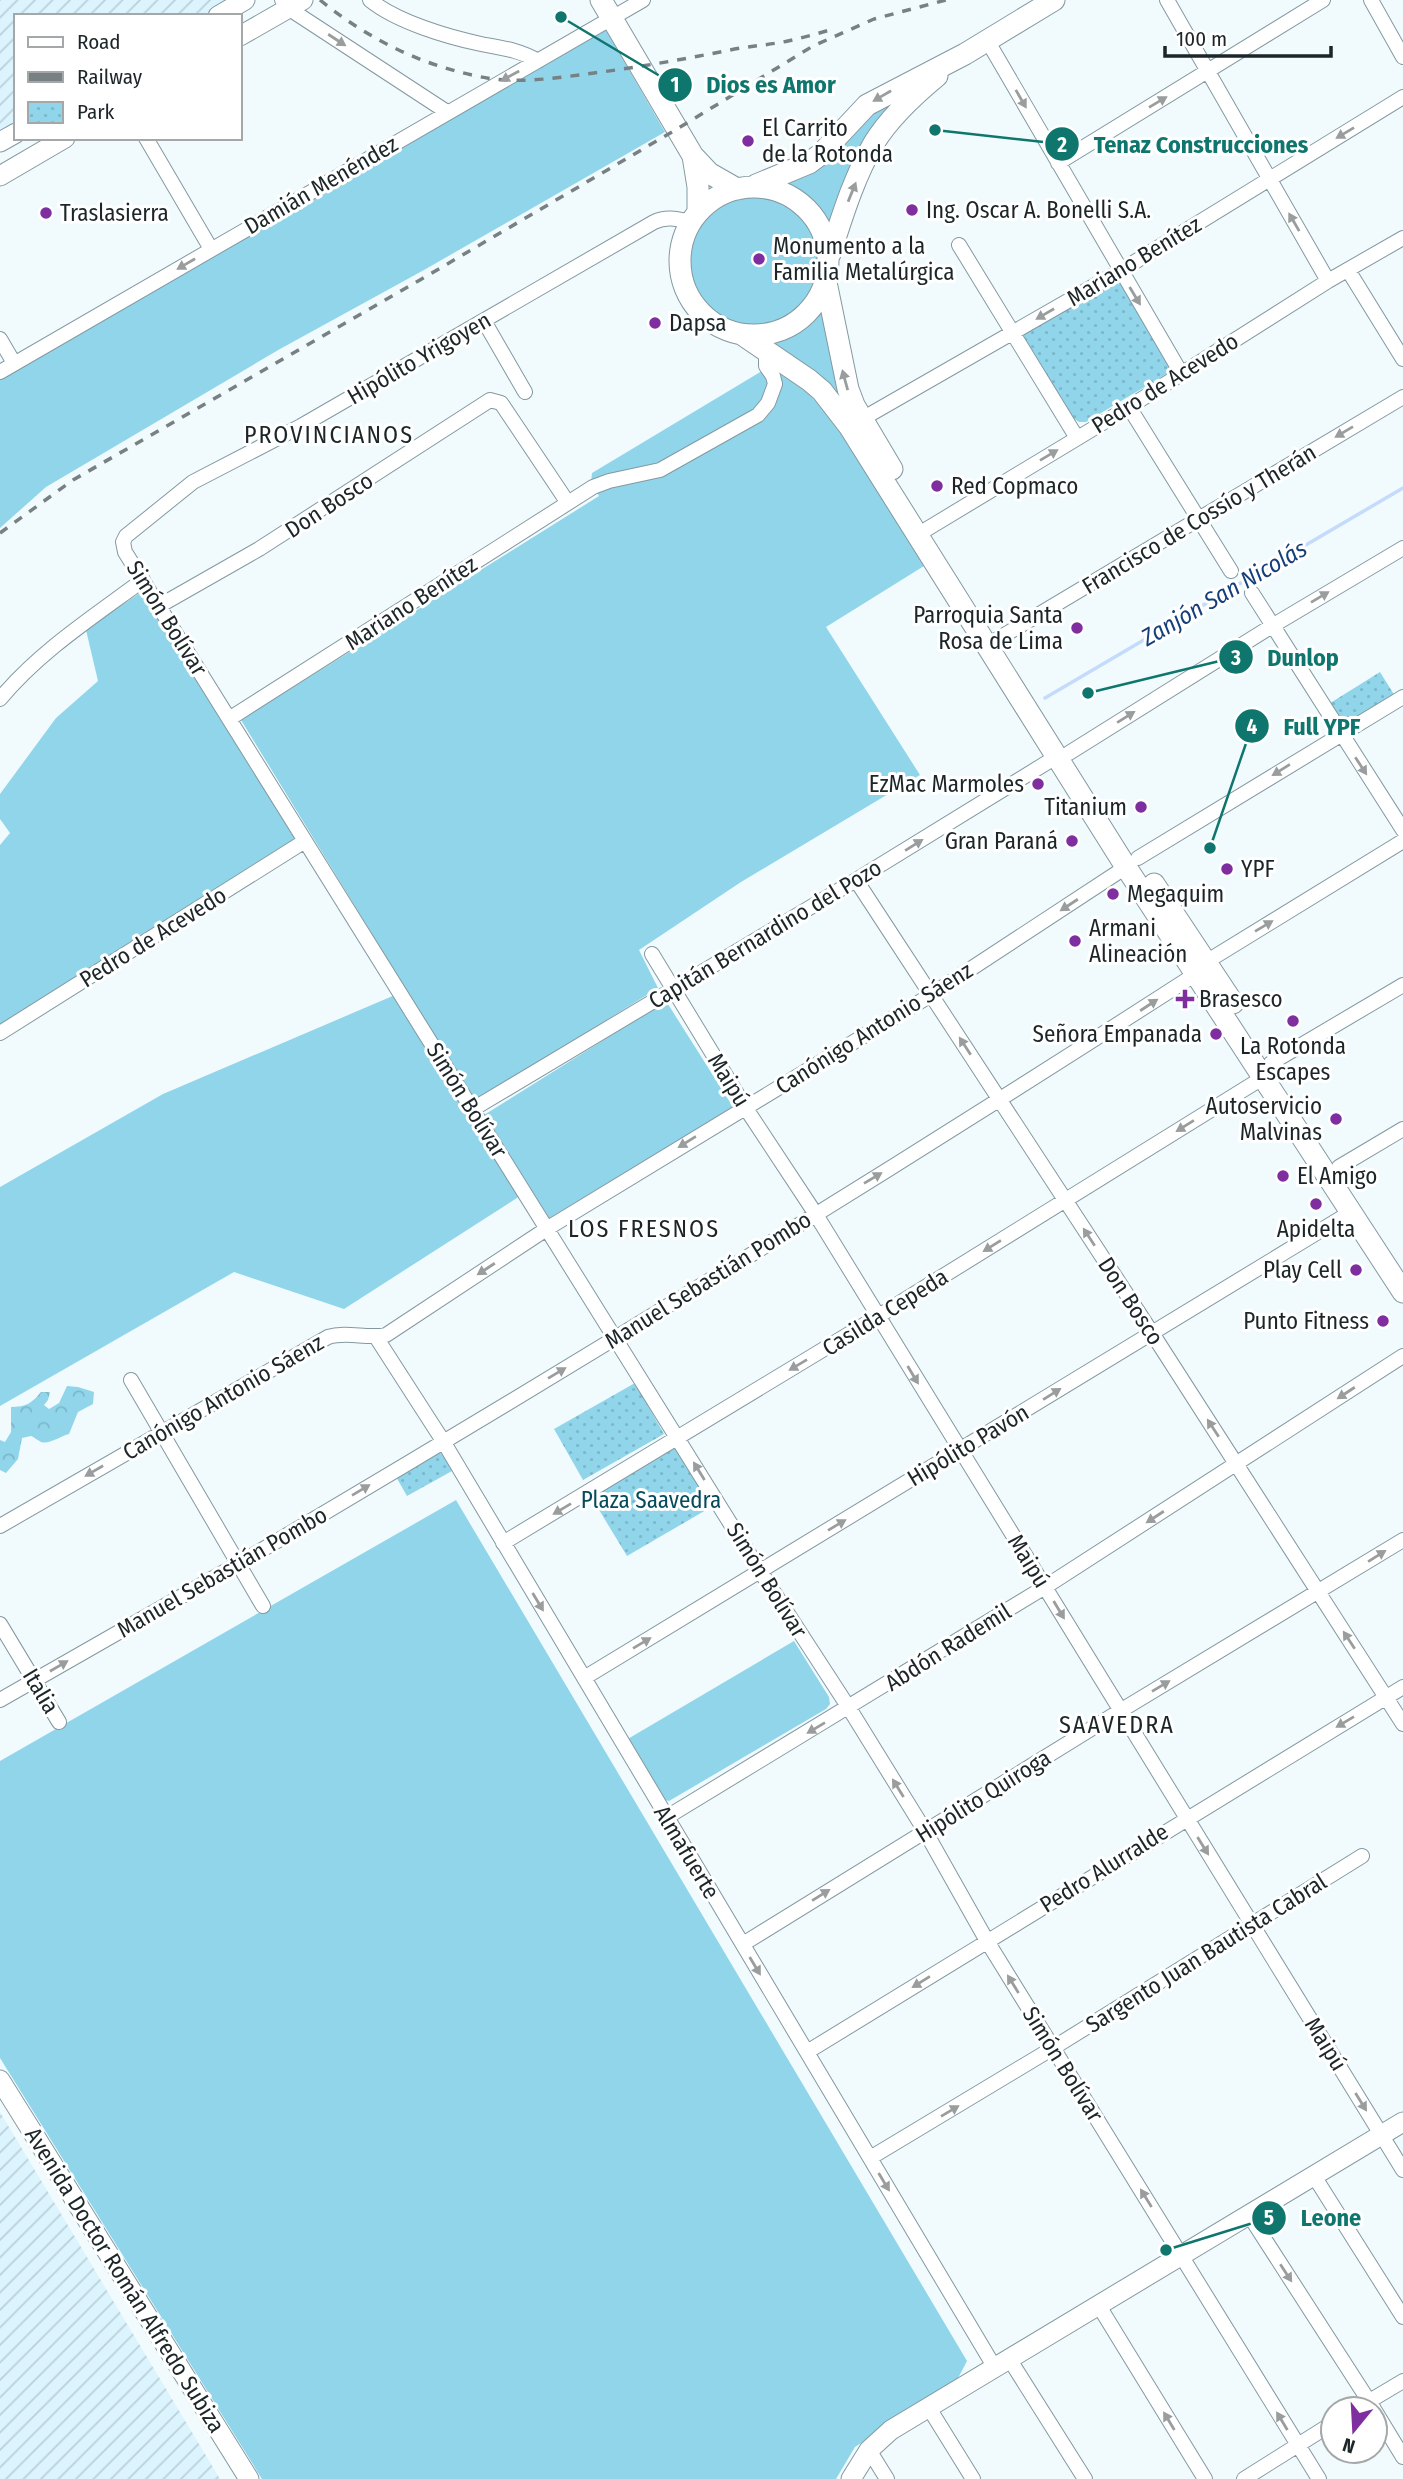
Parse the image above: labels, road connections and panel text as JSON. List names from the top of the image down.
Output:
{
  "streets": {
    "main road": ["Avenida Doctor Román Alfredo Subiza"],
    "street": [
      "Damián Menéndez",
      "Mariano Benítez",
      "Hipólito Yrigoyen",
      "Pedro de Acevedo",
      "Don Bosco",
      "Francisco de Cossío y Therán",
      "Simón Bolívar",
      "Capitán Bernardino del Pozo",
      "Canónigo Antonio Sáenz",
      "Maipú",
      "Manuel Sebastián Pombo",
      "Casilda Cepeda",
      "Hipólito Pavón",
      "Abdón Rademil",
      "Italia",
      "Hipólito Quiroga",
      "Almafuerte",
      "Pedro Alurralde",
      "Sargento Juan Bautista Cabral"
    ]
  },
  "crossings": [
    ["Mariano Benítez", "Don Bosco"],
    ["Mariano Benítez", "Simón Bolívar"],
    ["Hipólito Yrigoyen", "Simón Bolívar"],
    ["Pedro de Acevedo", "Simón Bolívar"],
    ["Don Bosco", "Simón Bolívar"],
    ["Don Bosco", "Capitán Bernardino del Pozo"],
    ["Don Bosco", "Canónigo Antonio Sáenz"],
    ["Don Bosco", "Manuel Sebastián Pombo"],
    ["Don Bosco", "Casilda Cepeda"],
    ["Don Bosco", "Hipólito Pavón"],
    ["Don Bosco", "Abdón Rademil"],
    ["Don Bosco", "Hipólito Quiroga"],
    ["Don Bosco", "Pedro Alurralde"],
    ["Simón Bolívar", "Capitán Bernardino del Pozo"],
    ["Simón Bolívar", "Canónigo Antonio Sáenz"],
    ["Simón Bolívar", "Manuel Sebastián Pombo"],
    ["Simón Bolívar", "Casilda Cepeda"],
    ["Simón Bolívar", "Hipólito Pavón"],
    ["Simón Bolívar", "Abdón Rademil"],
    ["Simón Bolívar", "Hipólito Quiroga"],
    ["Simón Bolívar", "Pedro Alurralde"],
    ["Simón Bolívar", "Sargento Juan Bautista Cabral"],
    ["Capitán Bernardino del Pozo", "Maipú"],
    ["Canónigo Antonio Sáenz", "Maipú"],
    ["Canónigo Antonio Sáenz", "Almafuerte"],
    ["Maipú", "Manuel Sebastián Pombo"],
    ["Maipú", "Casilda Cepeda"],
    ["Maipú", "Hipólito Pavón"],
    ["Maipú", "Abdón Rademil"],
    ["Maipú", "Hipólito Quiroga"],
    ["Maipú", "Pedro Alurralde"],
    ["Maipú", "Sargento Juan Bautista Cabral"],
    ["Manuel Sebastián Pombo", "Italia"],
    ["Manuel Sebastián Pombo", "Almafuerte"],
    ["Casilda Cepeda", "Almafuerte"],
    ["Hipólito Pavón", "Almafuerte"],
    ["Abdón Rademil", "Almafuerte"],
    ["Hipólito Quiroga", "Almafuerte"],
    ["Almafuerte", "Pedro Alurralde"],
    ["Almafuerte", "Sargento Juan Bautista Cabral"]
  ],
  "one_way": [
    "Damián Menéndez",
    "Don Bosco",
    "Francisco de Cossío y Therán",
    "Capitán Bernardino del Pozo",
    "Canónigo Antonio Sáenz",
    "Maipú",
    "Manuel Sebastián Pombo",
    "Casilda Cepeda",
    "Hipólito Pavón",
    "Abdón Rademil",
    "Hipólito Quiroga",
    "Almafuerte",
    "Pedro Alurralde",
    "Sargento Juan Bautista Cabral"
  ],
  "districts": ["PROVINCIANOS", "LOS FRESNOS", "SAAVEDRA"],
  "water": ["Zanjón San Nicolás"],
  "parks": ["Plaza Saavedra"],
  "places": {
    "other": [
      "Dios es Amor",
      "Tenaz Construcciones",
      "El Carrito de la Rotonda",
      "Ing. Oscar A. Bonelli S.A.",
      "Traslasierra",
      "Monumento a la Familia Metalúrgica",
      "Dapsa",
      "Red Copmaco",
      "Parroquia Santa Rosa de Lima",
      "Dunlop",
      "EzMac Marmoles",
      "Titanium",
      "Gran Paraná",
      "Full YPF",
      "YPF",
      "Megaquim",
      "Armani Alineación",
      "La Rotonda Escapes",
      "Señora Empanada",
      "Autoservicio Malvinas",
      "El Amigo",
      "Apidelta",
      "Play Cell",
      "Punto Fitness",
      "Leone"
    ],
    "health": ["Brasesco"]
  },
  "legend": ["Road", "Railway", "Park"],
  "scale_bar": "100 m",
  "north": "bottom"
}
